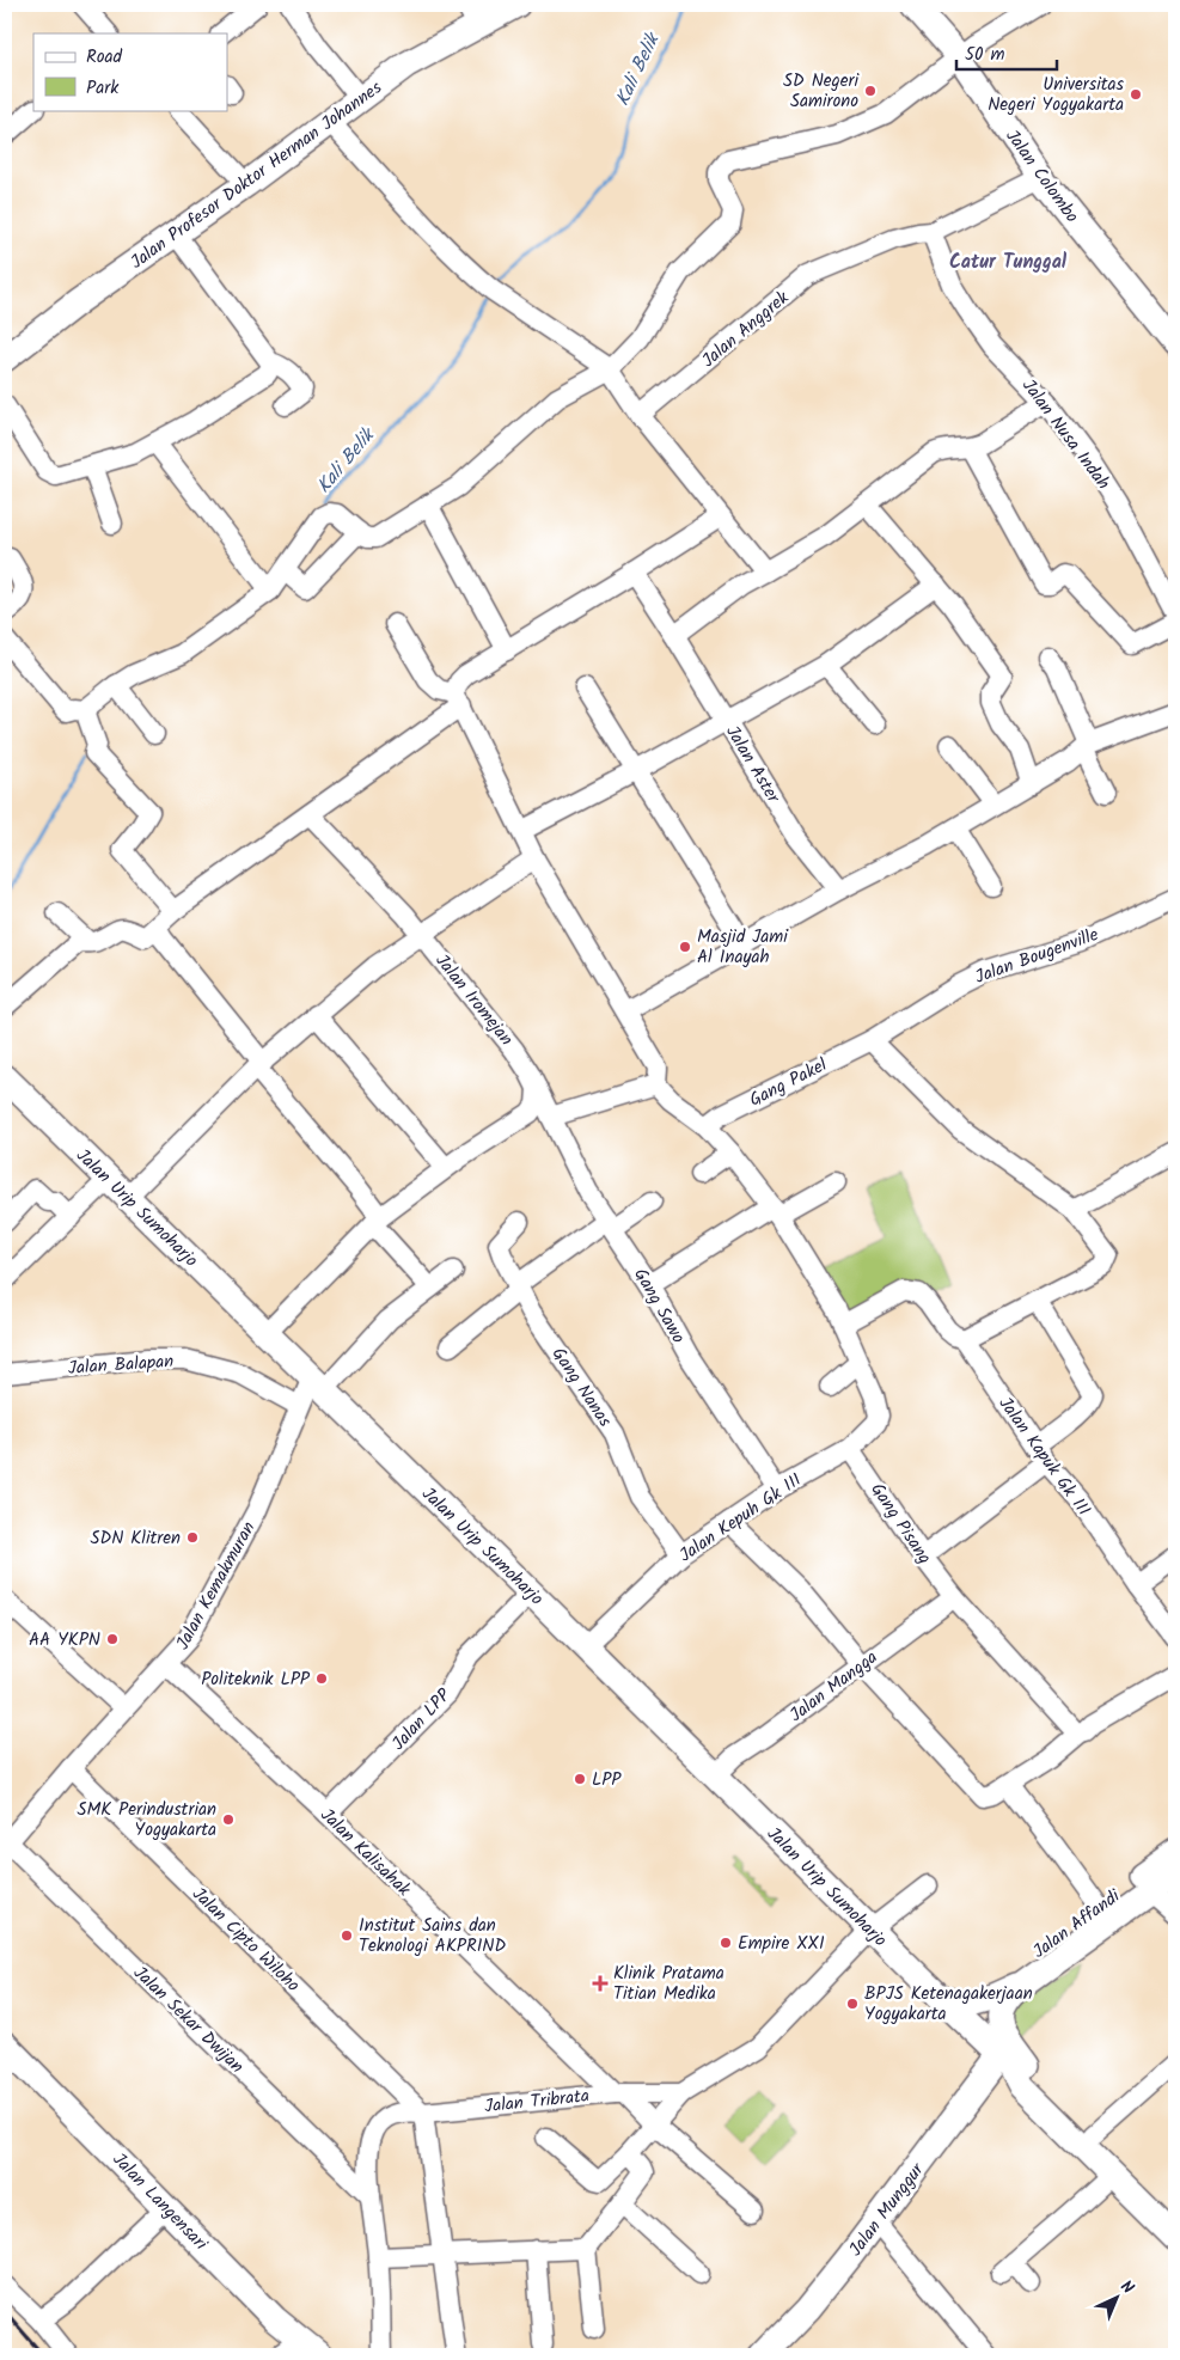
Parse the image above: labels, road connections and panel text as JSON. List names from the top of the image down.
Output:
{
  "streets": {
    "main road": [
      "Jalan Profesor Doktor Herman Johannes",
      "Jalan Colombo",
      "Jalan Urip Sumoharjo",
      "Jalan Affandi",
      "Jalan Langensari",
      "Jalan Munggur"
    ],
    "street": [
      "Jalan Anggrek",
      "Jalan Nusa Indah",
      "Jalan Aster",
      "Jalan Bougenville",
      "Jalan Iromejan",
      "Gang Pakel",
      "Gang Sawo",
      "Jalan Balapan",
      "Gang Nanas",
      "Jalan Kapuk Gk III",
      "Jalan Kepuh Gk III",
      "Gang Pisang",
      "Jalan Kemakmuran",
      "Jalan Mangga",
      "Jalan LPP",
      "Jalan Kalisahak",
      "Jalan Cipto Wiloho",
      "Jalan Sekar Dwijan",
      "Jalan Tribrata"
    ]
  },
  "crossings": [
    ["Jalan Colombo", "Jalan Anggrek"],
    ["Jalan Anggrek", "Jalan Nusa Indah"],
    ["Jalan Bougenville", "Gang Pakel"],
    ["Jalan Iromejan", "Gang Sawo"],
    ["Jalan Urip Sumoharjo", "Jalan Kepuh Gk III"],
    ["Jalan Urip Sumoharjo", "Jalan Kemakmuran"],
    ["Jalan Urip Sumoharjo", "Jalan Mangga"],
    ["Jalan Urip Sumoharjo", "Jalan LPP"],
    ["Jalan Urip Sumoharjo", "Jalan Munggur"],
    ["Gang Sawo", "Jalan Kepuh Gk III"],
    ["Jalan Balapan", "Jalan Kemakmuran"],
    ["Gang Nanas", "Jalan Kepuh Gk III"],
    ["Jalan Kepuh Gk III", "Gang Pisang"],
    ["Gang Pisang", "Jalan Mangga"],
    ["Jalan Kemakmuran", "Jalan Kalisahak"],
    ["Jalan Kemakmuran", "Jalan Cipto Wiloho"],
    ["Jalan Kemakmuran", "Jalan Sekar Dwijan"],
    ["Jalan LPP", "Jalan Kalisahak"],
    ["Jalan Kalisahak", "Jalan Tribrata"],
    ["Jalan Cipto Wiloho", "Jalan Tribrata"],
    ["Jalan Sekar Dwijan", "Jalan Tribrata"]
  ],
  "districts": ["Catur Tunggal"],
  "water": ["Kali Belik"],
  "places": {
    "other": [
      "SD Negeri Samirono",
      "Universitas Negeri Yogyakarta",
      "Masjid Jami Al Inayah",
      "SDN Klitren",
      "AA YKPN",
      "Politeknik LPP",
      "LPP",
      "SMK Perindustrian Yogyakarta",
      "Institut Sains dan Teknologi AKPRIND",
      "Empire XXI",
      "BPJS Ketenagakerjaan Yogyakarta"
    ],
    "health": ["Klinik Pratama Titian Medika"]
  },
  "legend": ["Road", "Park"],
  "scale_bar": "50 m",
  "north": "top right"
}
